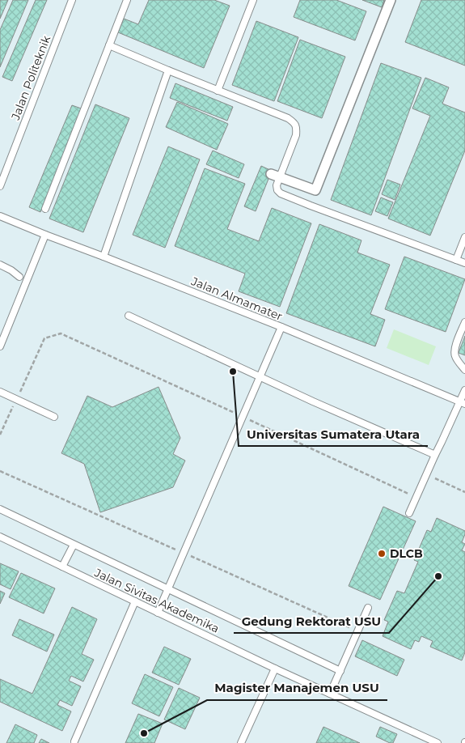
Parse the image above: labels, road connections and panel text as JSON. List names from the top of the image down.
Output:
{
  "streets": {
    "lane": ["Jalan Politeknik", "Jalan Almamater", "Jalan Sivitas Akademika"]
  },
  "places": [
    "Universitas Sumatera Utara",
    "DLCB",
    "Gedung Rektorat USU",
    "Magister Manajemen USU"
  ]
}
